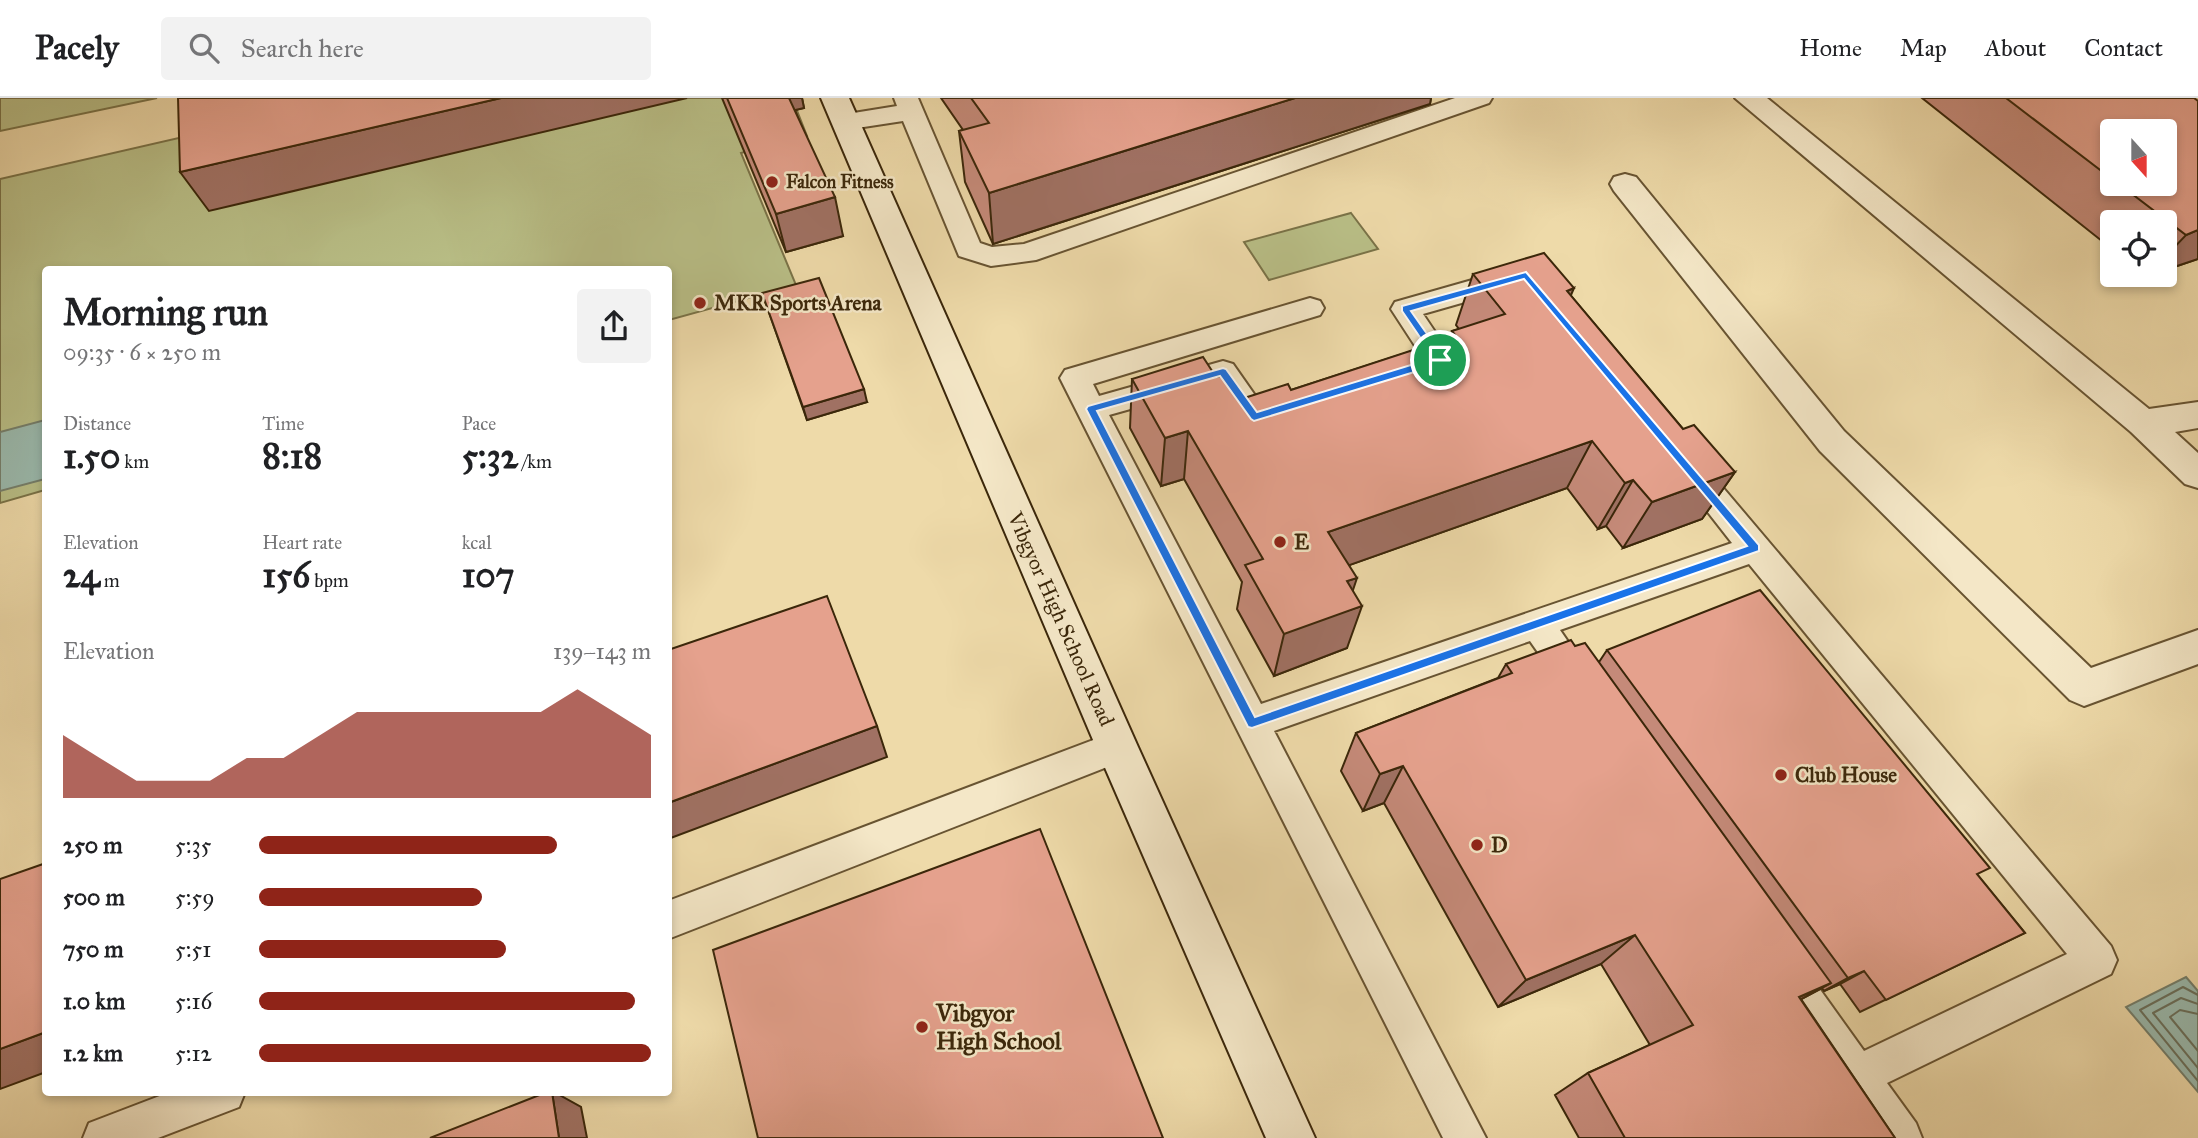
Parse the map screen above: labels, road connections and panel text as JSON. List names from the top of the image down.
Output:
{
  "streets": {
    "street": ["Vibgyor High School Road"]
  },
  "places": [
    "Falcon Fitness",
    "MKR Sports Arena",
    "E",
    "Club House",
    "D",
    "Vibgyor High School"
  ],
  "north": "bottom",
  "page": {
    "header": "Pacely",
    "search": "Search here",
    "nav": [
      "Home",
      "Map",
      "About",
      "Contact"
    ],
    "heading": ["Morning run", "09:35 · 6 × 250 m"],
    "stats": [
      ["Distance", "1.50 km"],
      ["Time", "8:18"],
      ["Pace", "5:32 /km"],
      ["Elevation", "24 m"],
      ["Heart rate", "156 bpm"],
      ["kcal", "107"]
    ],
    "chart": ["Elevation", "139–143 m"],
    "list": [
      {
        "name": "250 m",
        "note": "5:35"
      },
      {
        "name": "500 m",
        "note": "5:59"
      },
      {
        "name": "750 m",
        "note": "5:51"
      },
      {
        "name": "1.0 km",
        "note": "5:16"
      },
      {
        "name": "1.2 km",
        "note": "5:12"
      }
    ]
  }
}
